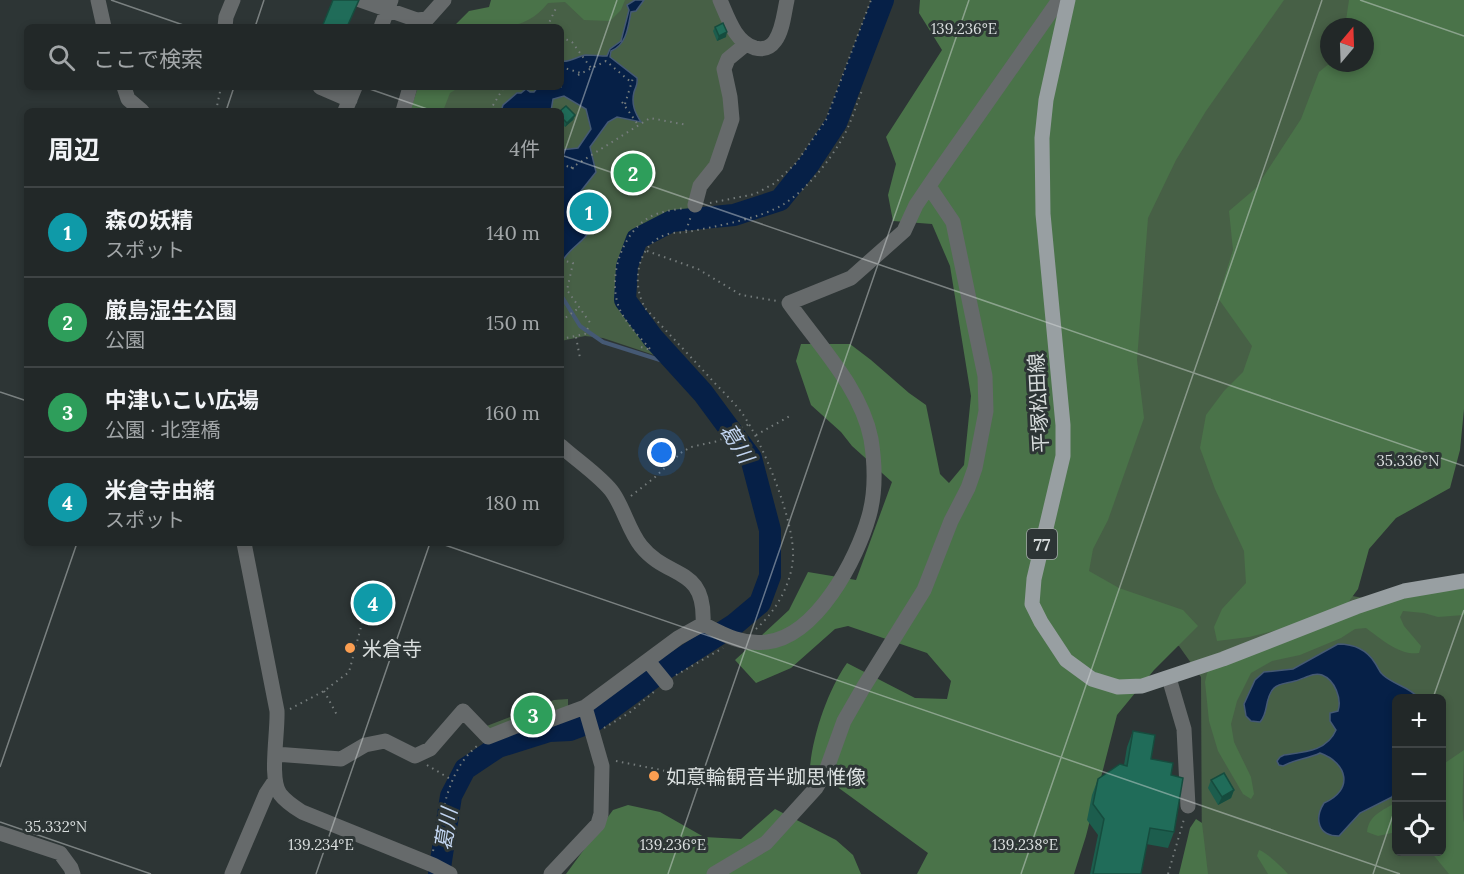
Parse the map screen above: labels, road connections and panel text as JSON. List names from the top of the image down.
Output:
{
  "streets": {
    "main road": ["平塚松田線", "77"]
  },
  "water": ["葛川"],
  "places": ["米倉寺", "如意輪観音半跏思惟像"],
  "north": "top",
  "page": {
    "search": "ここで検索",
    "heading": ["周辺", "4件"],
    "pins": [
      "2",
      "1",
      "4",
      "3"
    ],
    "list": [
      {
        "mark": "1",
        "name": "森の妖精",
        "note": "スポット",
        "value": "140 m"
      },
      {
        "mark": "2",
        "name": "厳島湿生公園",
        "note": "公園",
        "value": "150 m"
      },
      {
        "mark": "3",
        "name": "中津いこい広場",
        "note": "公園 · 北窪橋",
        "value": "160 m"
      },
      {
        "mark": "4",
        "name": "米倉寺由緒",
        "note": "スポット",
        "value": "180 m"
      }
    ],
    "map_buttons": ["+", "−"]
  },
  "coordinates": [
    "139.236°E",
    "35.336°N",
    "35.332°N",
    "139.234°E",
    "139.238°E"
  ]
}
